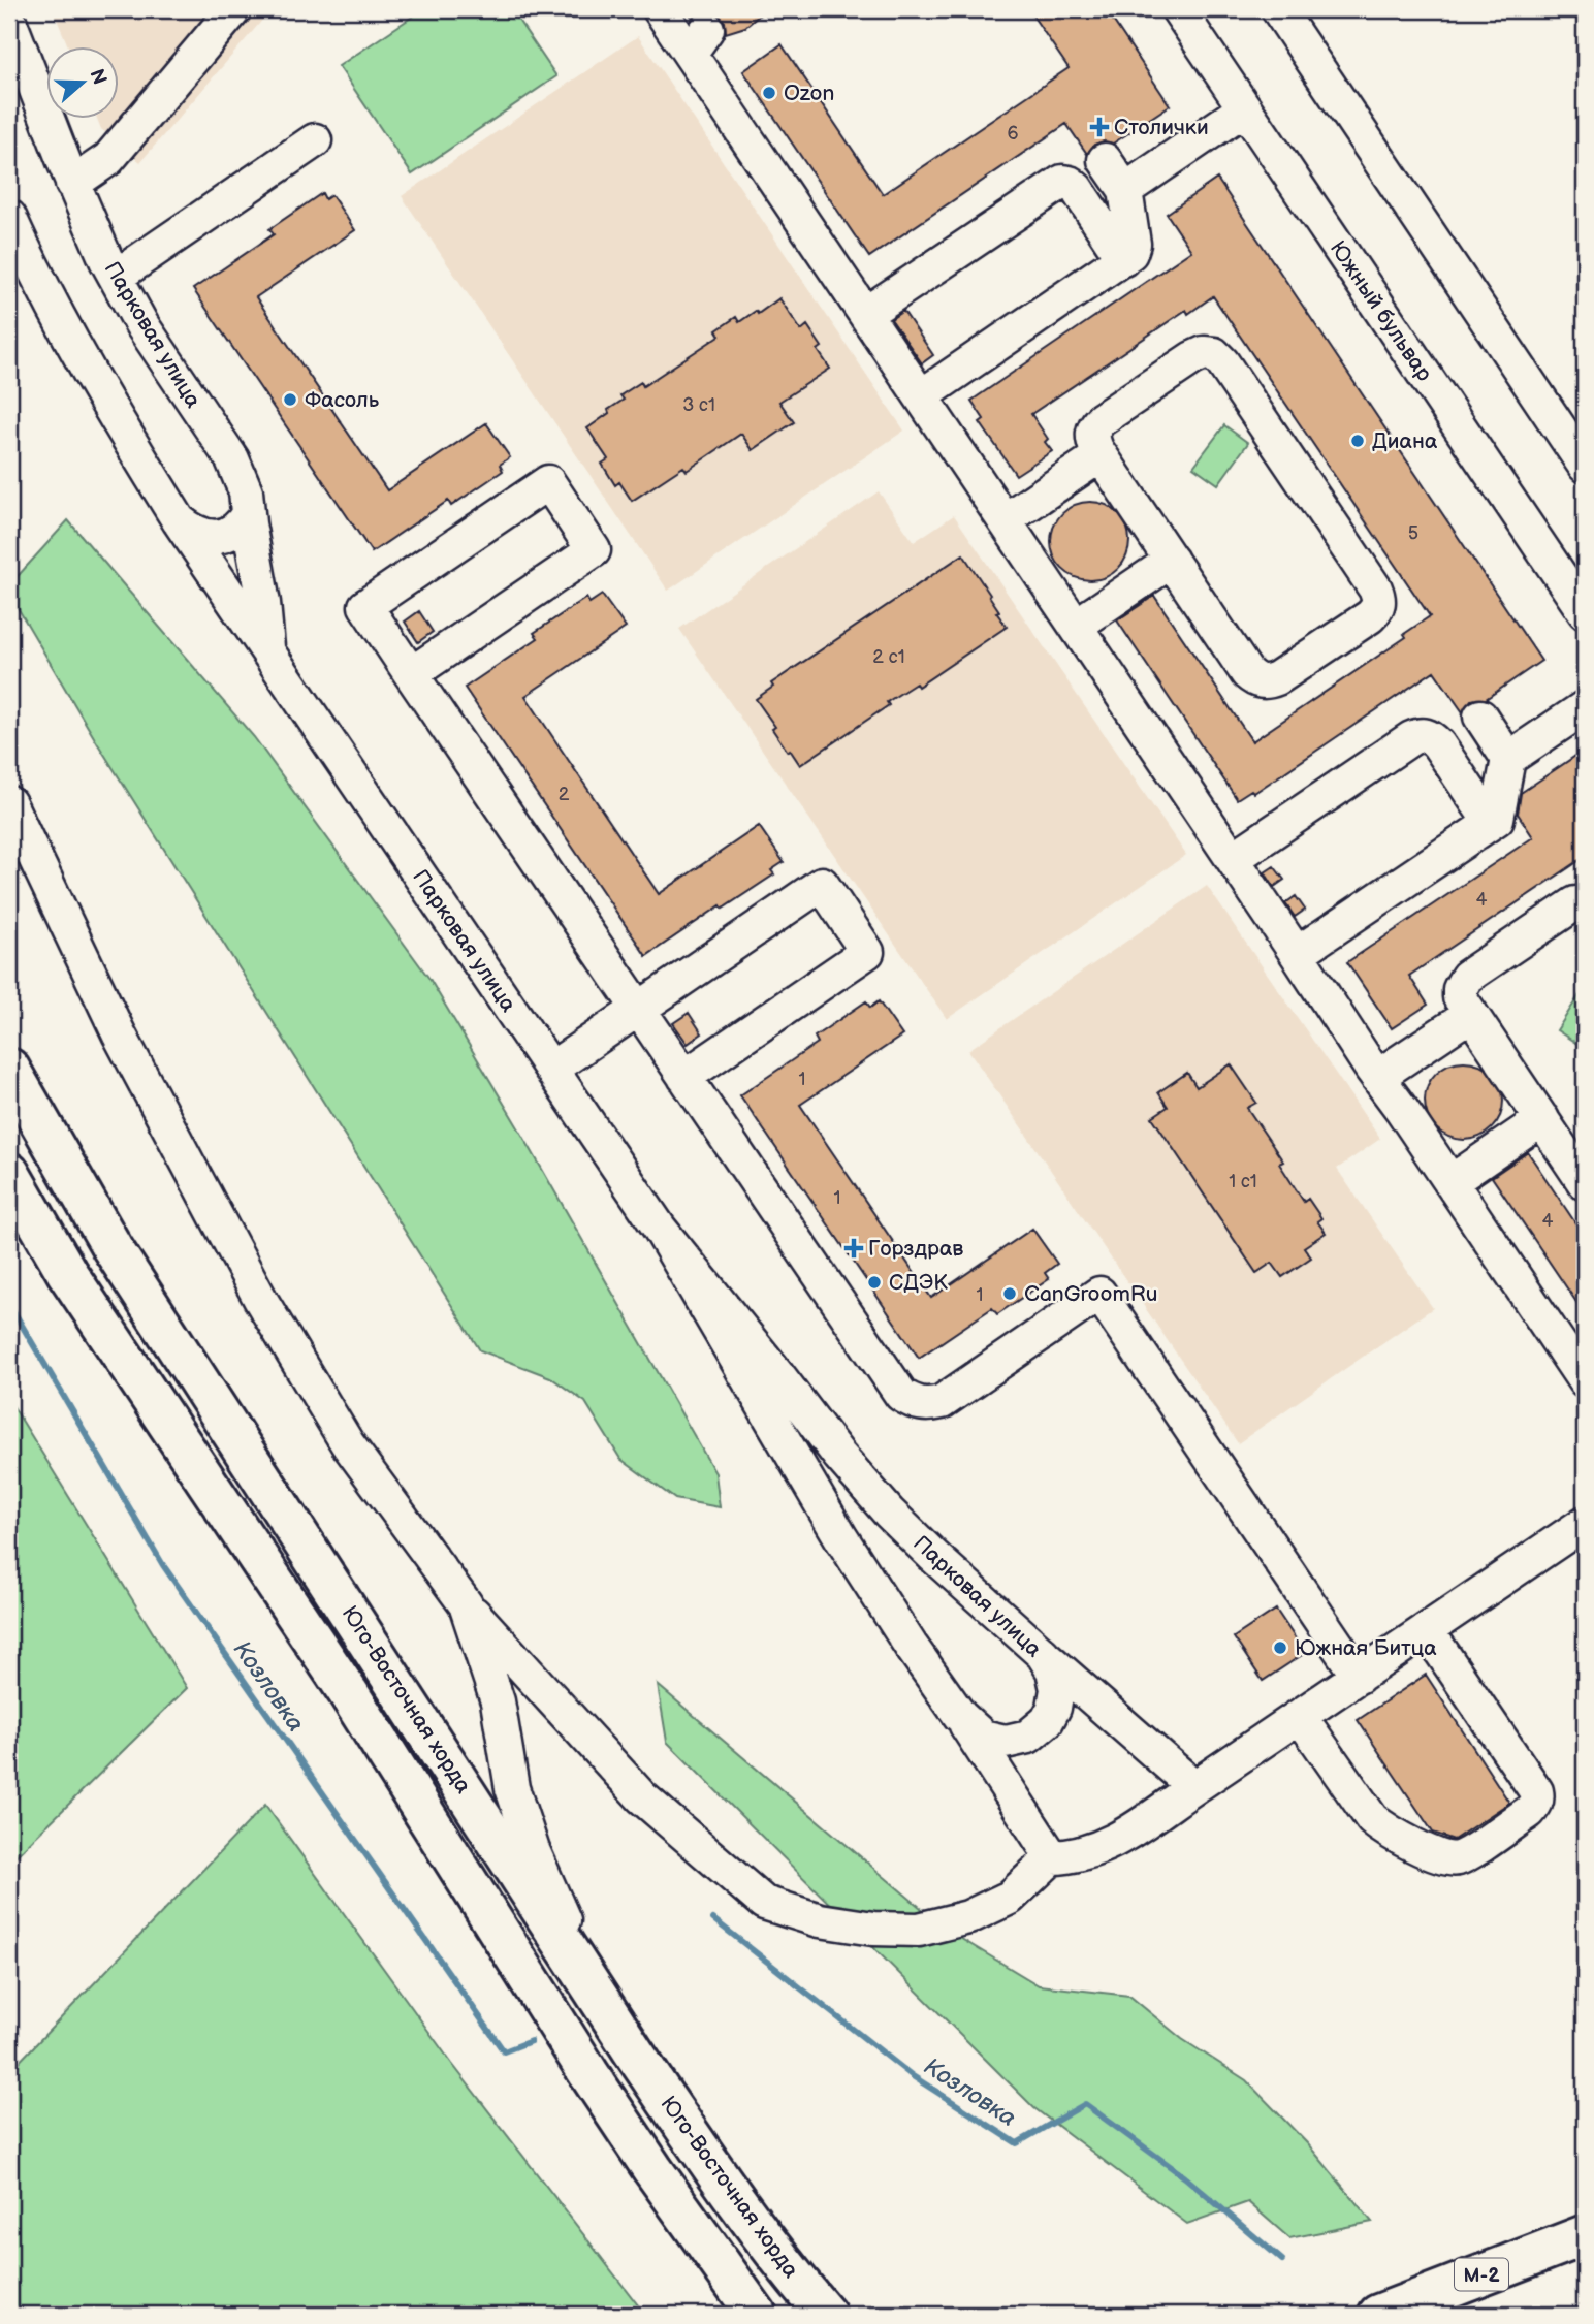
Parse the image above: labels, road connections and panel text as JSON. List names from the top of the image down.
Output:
{
  "streets": {
    "main road": ["Юго-Восточная хорда", "М-2"],
    "street": ["Южный бульвар", "Парковая улица"]
  },
  "water": ["Козловка"],
  "places": {
    "other": [
      "Ozon",
      "Фасоль",
      "Диана",
      "СДЭК",
      "CanGroomRu",
      "Южная Битца"
    ],
    "health": ["Столички", "Горздрав"]
  },
  "house_numbers": [
    "6",
    "3 с1",
    "5",
    "2 с1",
    "2",
    "4",
    "1",
    "1 с1",
    "1",
    "4",
    "1"
  ],
  "north": "right"
}
